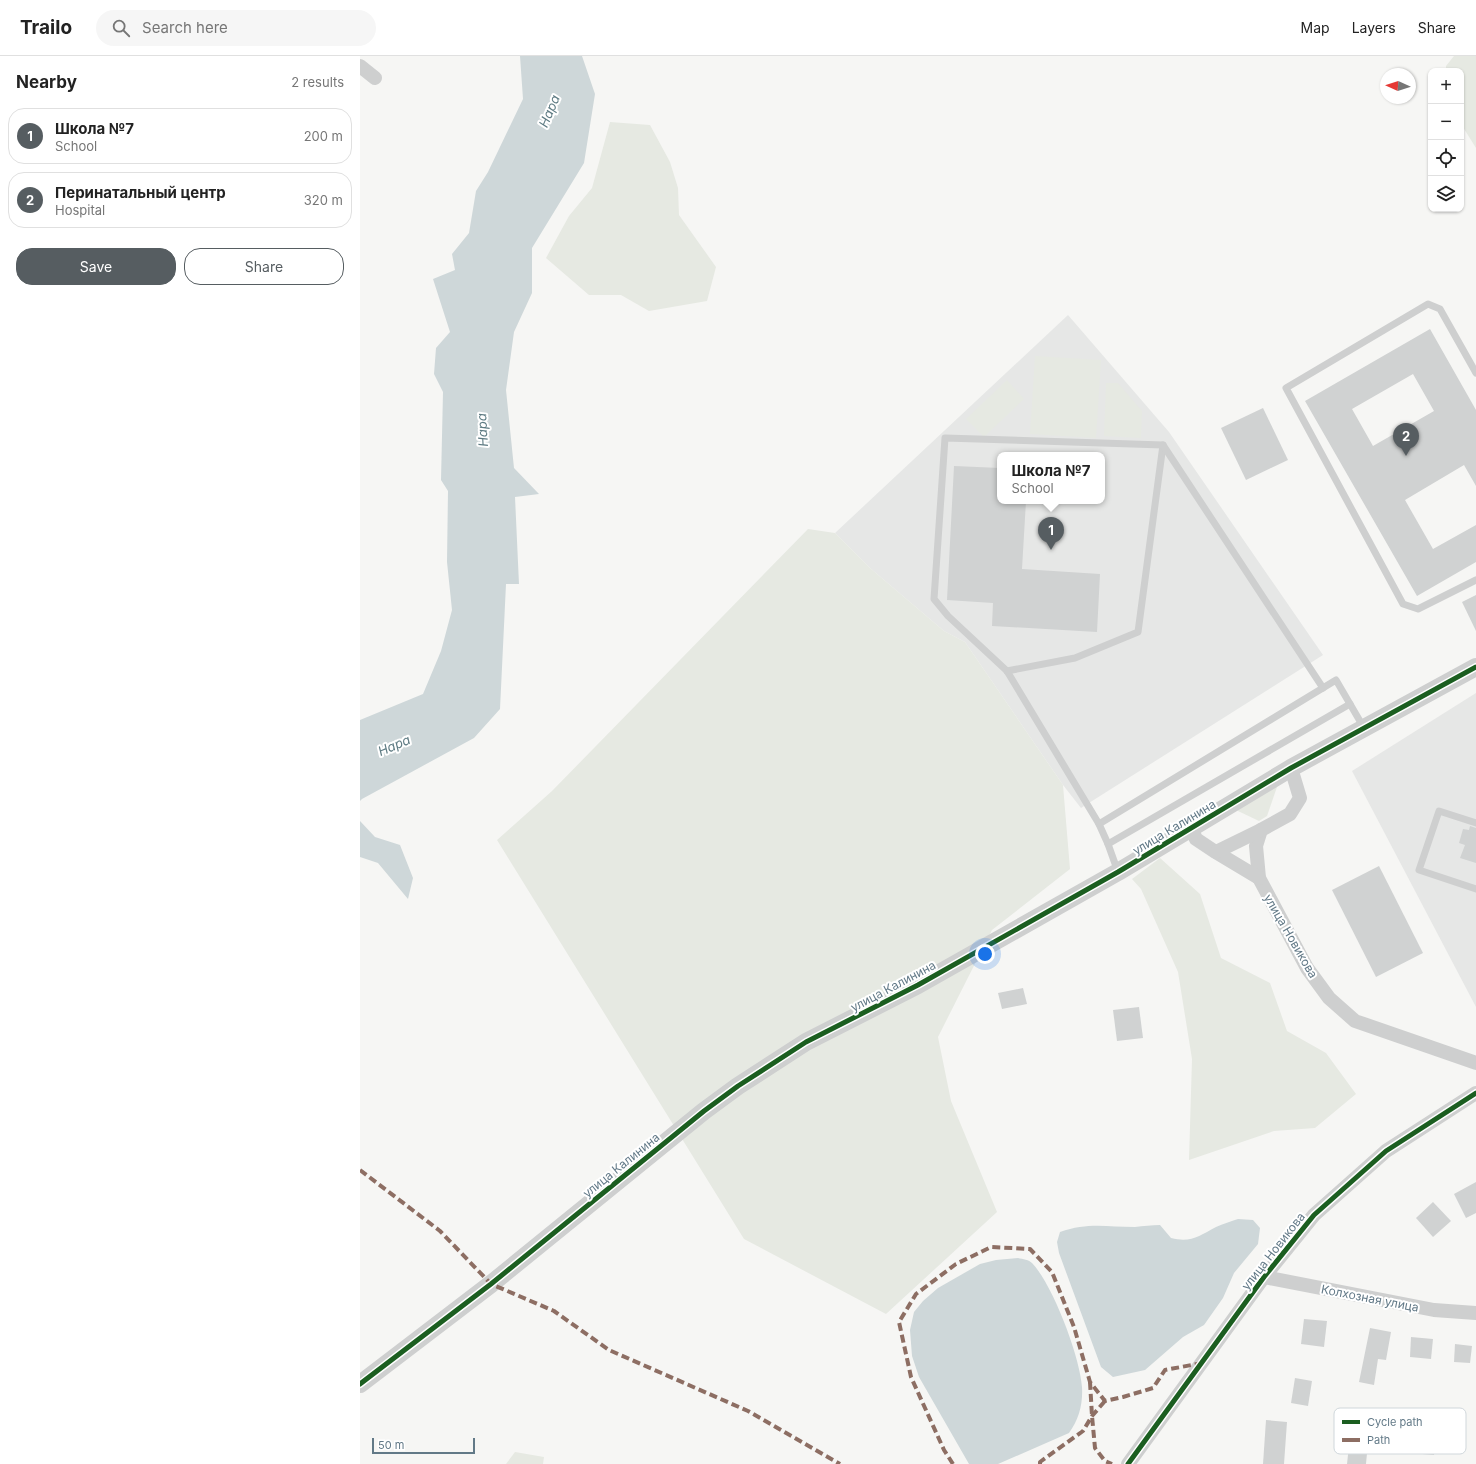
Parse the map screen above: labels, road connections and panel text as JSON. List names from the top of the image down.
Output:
{
  "streets": {
    "street": ["улица Калинина", "улица Новикова", "Колхозная улица"]
  },
  "crossings": [
    ["улица Новикова", "Колхозная улица"]
  ],
  "water": ["Нара"],
  "legend": ["Cycle path", "Path"],
  "scale_bar": "50 m",
  "north": "left",
  "page": {
    "header": "Trailo",
    "search": "Search here",
    "nav": ["Map", "Layers", "Share"],
    "heading": ["Nearby", "2 results"],
    "map_buttons": ["+", "−"],
    "list": [
      {
        "mark": "1",
        "name": "Школа №7",
        "note": "School",
        "value": "200 m"
      },
      {
        "mark": "2",
        "name": "Перинатальный центр",
        "note": "Hospital",
        "value": "320 m"
      }
    ],
    "buttons": ["Save", "Share"],
    "pins": ["2", "1"],
    "popup": ["Школа №7", "School"],
    "scale": "50 m"
  }
}
